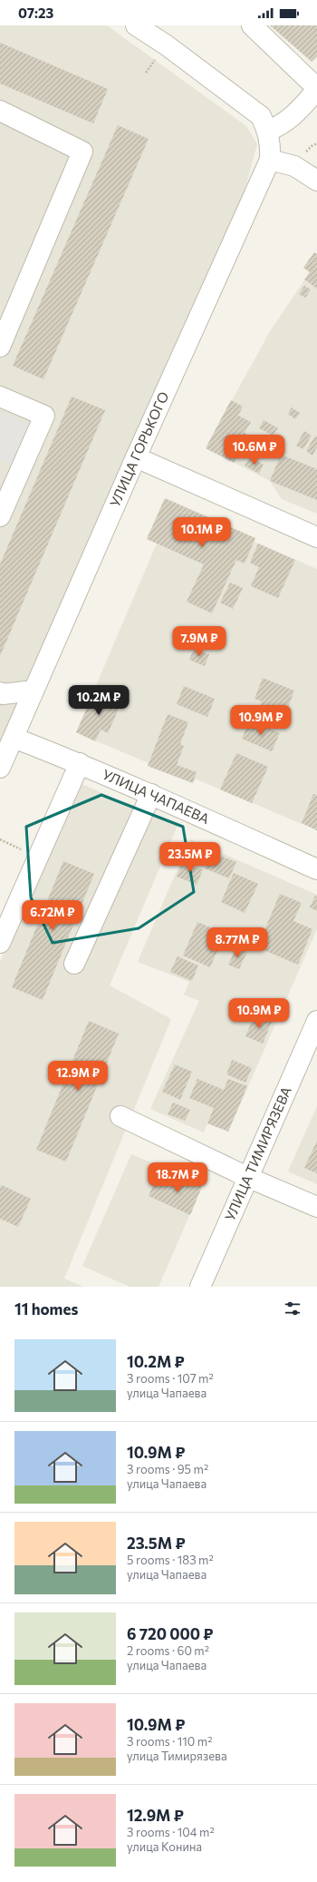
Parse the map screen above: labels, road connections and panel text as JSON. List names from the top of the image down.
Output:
{
  "streets": {
    "street": ["УЛИЦА ГОРЬКОГО", "УЛИЦА ЧАПАЕВА", "УЛИЦА ТИМИРЯЗЕВА"]
  },
  "crossings": [
    ["УЛИЦА ГОРЬКОГО", "УЛИЦА ЧАПАЕВА"]
  ],
  "page": {
    "status": "07:23",
    "price": [
      "10.6M ₽",
      "10.1M ₽",
      "7.9M ₽",
      "10.2M ₽",
      "10.9M ₽",
      "23.5M ₽",
      "6.72M ₽",
      "8.77M ₽",
      "10.9M ₽",
      "12.9M ₽",
      "18.7M ₽"
    ],
    "heading": "11 homes",
    "list": [
      {
        "name": "10.2M ₽",
        "note": "3 rooms · 107 m² · улица Чапаева"
      },
      {
        "name": "10.9M ₽",
        "note": "3 rooms · 95 m² · улица Чапаева"
      },
      {
        "name": "23.5M ₽",
        "note": "5 rooms · 183 m² · улица Чапаева"
      },
      {
        "name": "6 720 000 ₽",
        "note": "2 rooms · 60 m² · улица Чапаева"
      },
      {
        "name": "10.9M ₽",
        "note": "3 rooms · 110 m² · улица Тимирязева"
      },
      {
        "name": "12.9M ₽",
        "note": "3 rooms · 104 m² · улица Конина"
      }
    ]
  }
}
